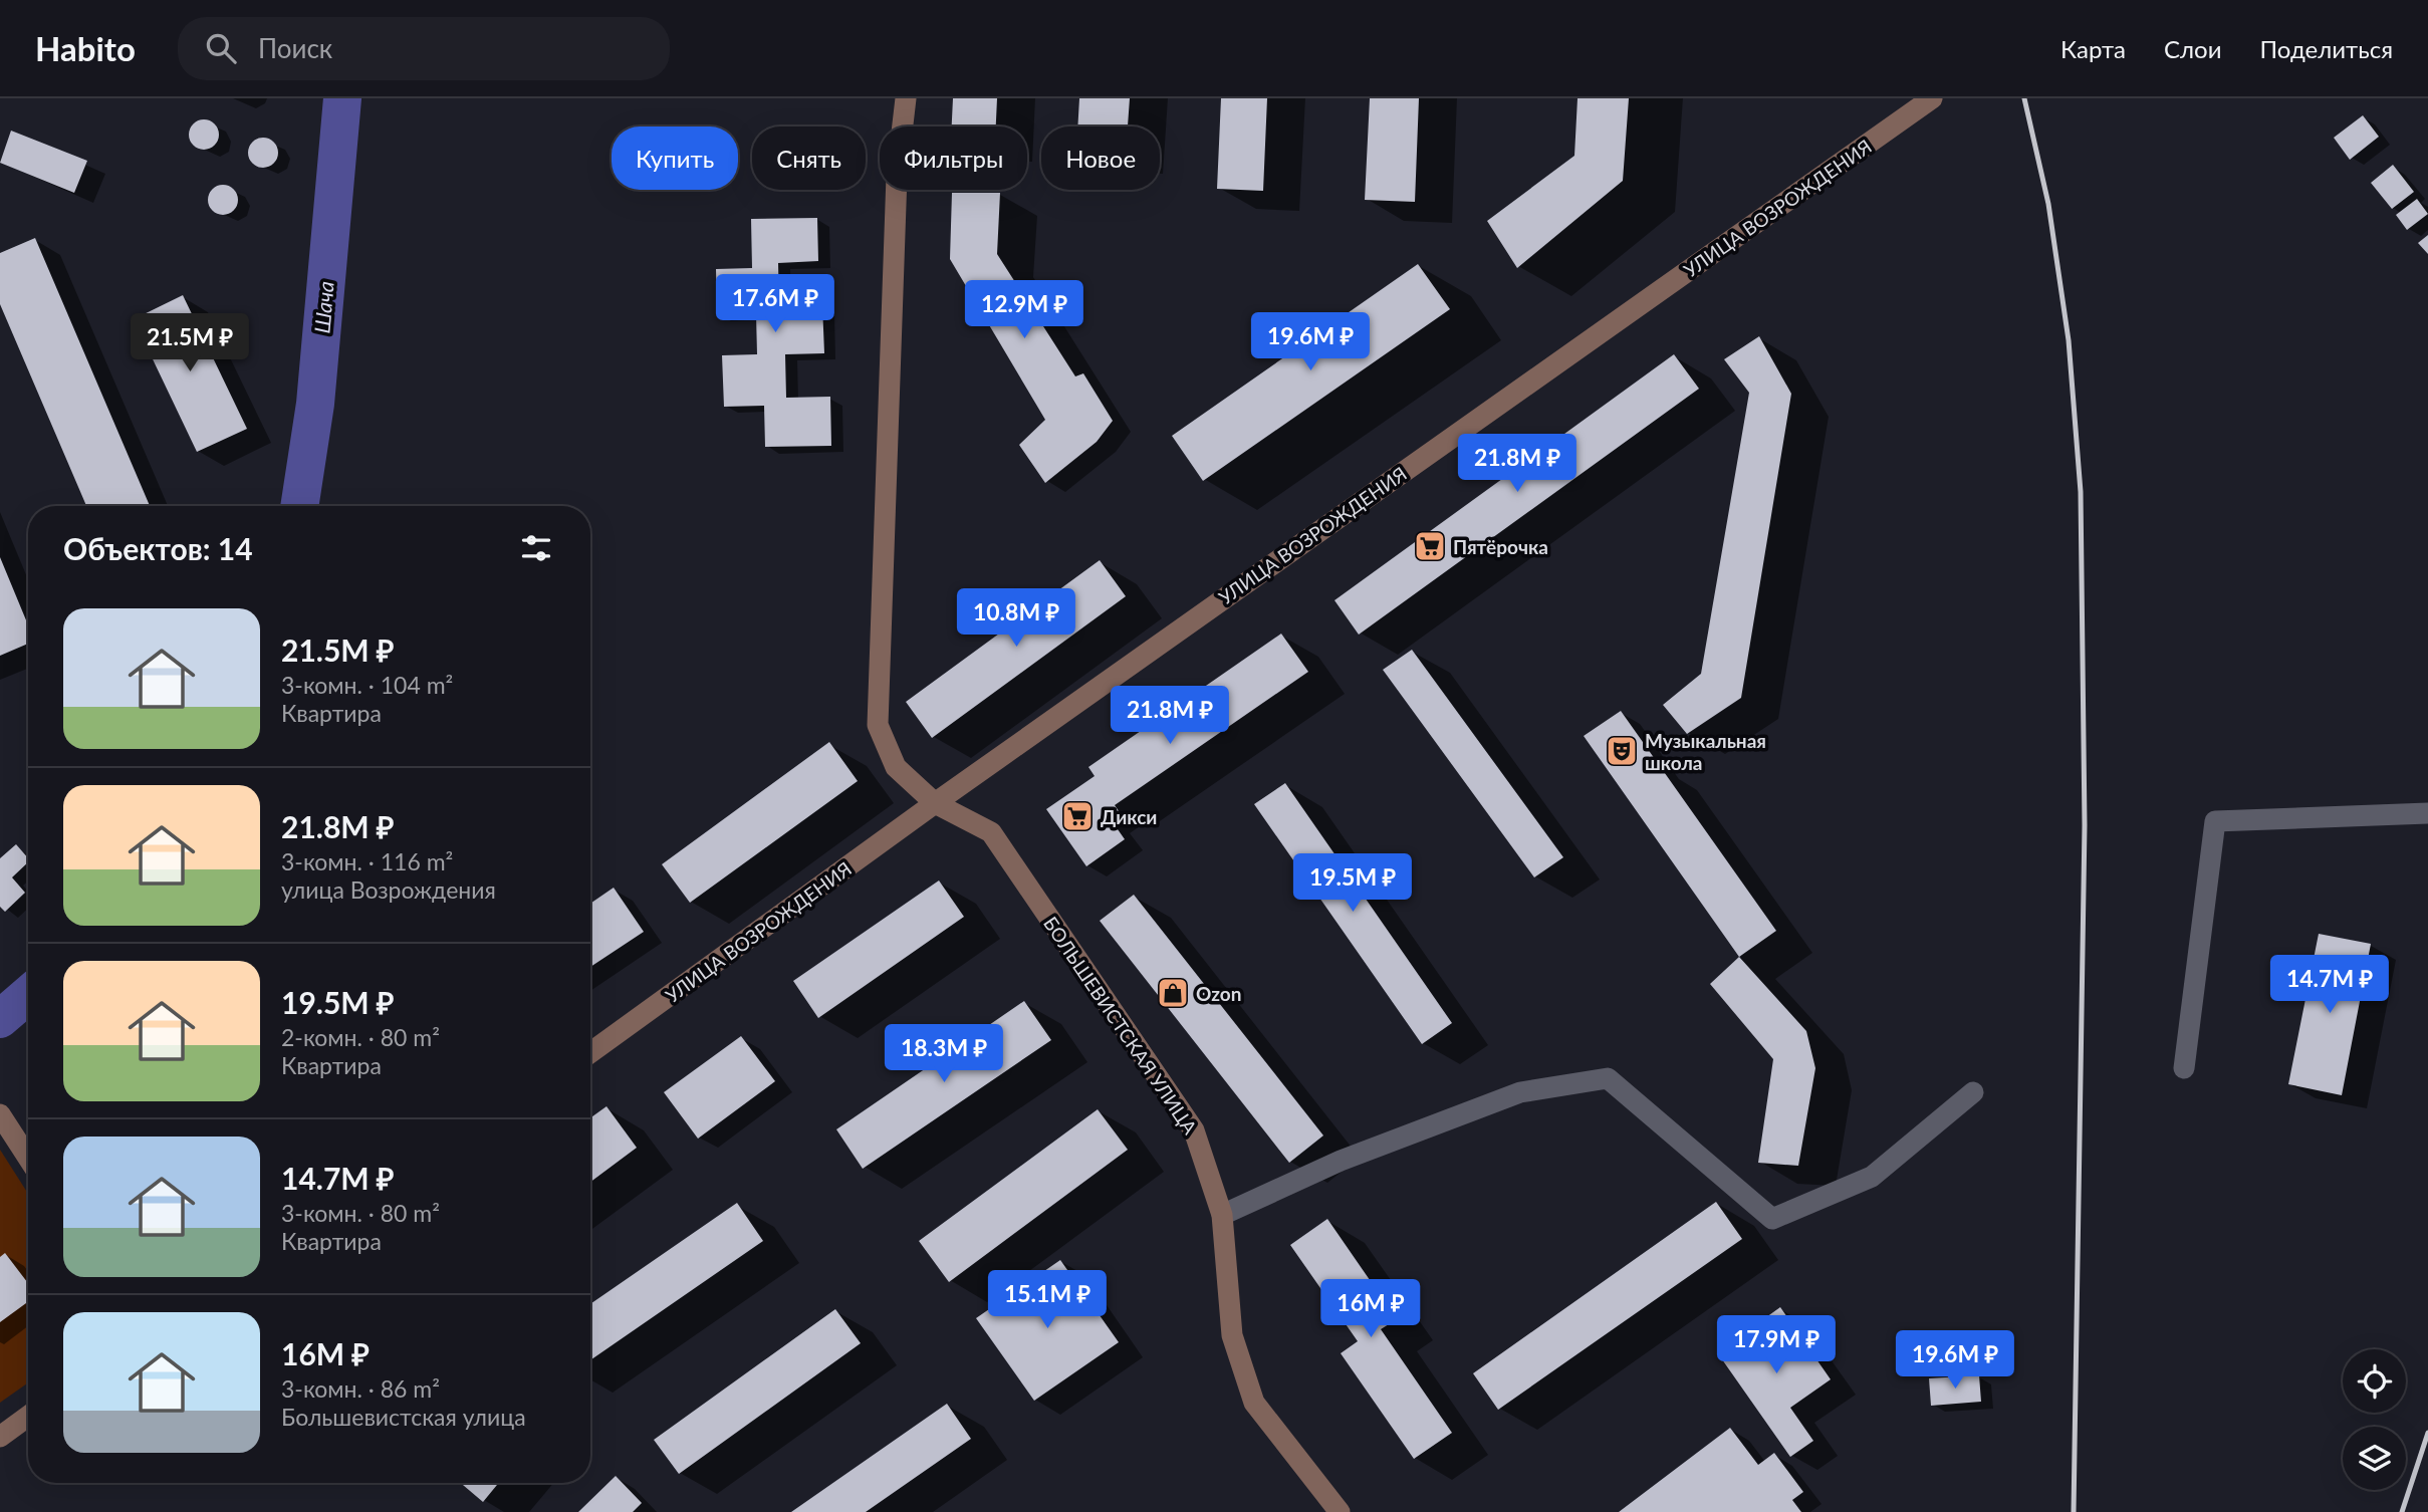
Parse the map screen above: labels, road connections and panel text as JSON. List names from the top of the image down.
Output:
{
  "streets": {
    "main road": ["УЛИЦА ВОЗРОЖДЕНИЯ", "БОЛЬШЕВИСТСКАЯ УЛИЦА"]
  },
  "crossings": [
    ["УЛИЦА ВОЗРОЖДЕНИЯ", "БОЛЬШЕВИСТСКАЯ УЛИЦА"]
  ],
  "water": ["Шача"],
  "places": {
    "supermarket": ["Пятёрочка", "Дикси"],
    "theatre": ["Музыкальная школа"],
    "shop": ["Ozon"]
  },
  "page": {
    "header": "Habito",
    "search": "Поиск",
    "nav": ["Карта", "Слои", "Поделиться"],
    "chip": [
      "Купить",
      "Снять",
      "Фильтры",
      "Новое"
    ],
    "price": [
      "17.6M ₽",
      "12.9M ₽",
      "19.6M ₽",
      "21.5M ₽",
      "21.8M ₽",
      "10.8M ₽",
      "21.8M ₽",
      "19.5M ₽",
      "14.7M ₽",
      "18.3M ₽",
      "15.1M ₽",
      "16M ₽",
      "17.9M ₽",
      "19.6M ₽"
    ],
    "heading": "Объектов: 14",
    "list": [
      {
        "name": "21.5M ₽",
        "note": "3-комн. · 104 m² · Квартира"
      },
      {
        "name": "21.8M ₽",
        "note": "3-комн. · 116 m² · улица Возрождения"
      },
      {
        "name": "19.5M ₽",
        "note": "2-комн. · 80 m² · Квартира"
      },
      {
        "name": "14.7M ₽",
        "note": "3-комн. · 80 m² · Квартира"
      },
      {
        "name": "16M ₽",
        "note": "3-комн. · 86 m² · Большевистская улица"
      }
    ]
  }
}
